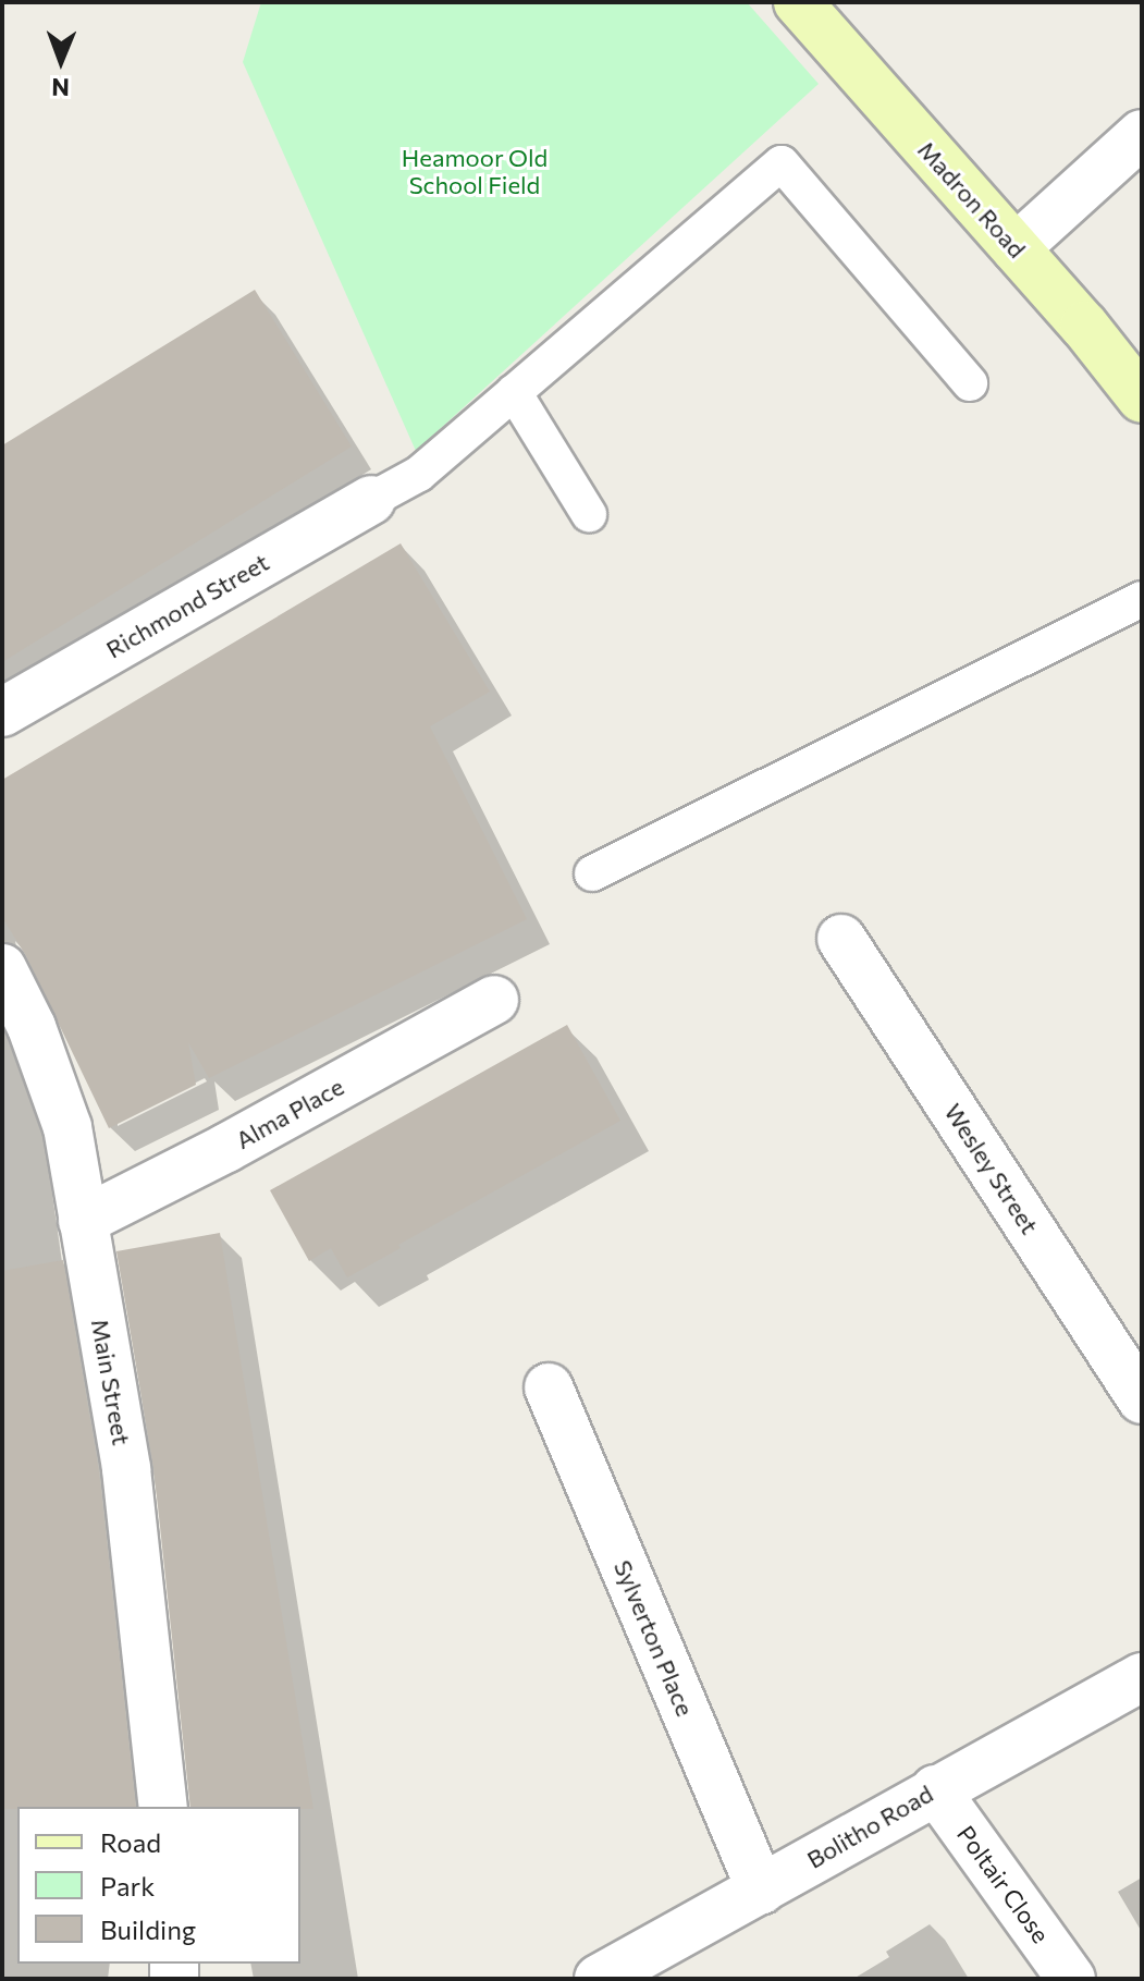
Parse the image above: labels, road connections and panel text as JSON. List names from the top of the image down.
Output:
{
  "streets": {
    "main road": ["Madron Road"],
    "street": [
      "Richmond Street",
      "Alma Place",
      "Wesley Street",
      "Main Street",
      "Sylverton Place",
      "Bolitho Road",
      "Poltair Close"
    ]
  },
  "crossings": [
    ["Alma Place", "Main Street"],
    ["Sylverton Place", "Bolitho Road"],
    ["Bolitho Road", "Poltair Close"]
  ],
  "parks": ["Heamoor Old School Field"],
  "legend": ["Road", "Park", "Building"],
  "north": "bottom"
}
